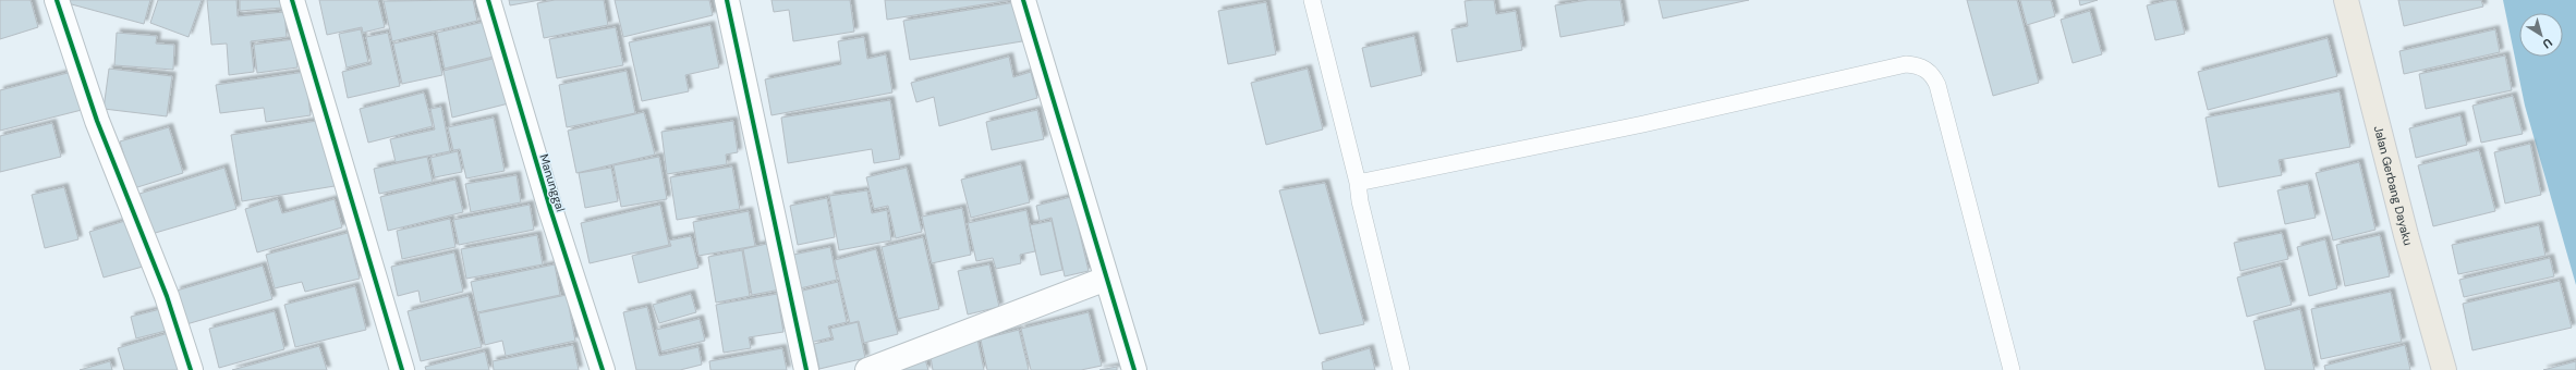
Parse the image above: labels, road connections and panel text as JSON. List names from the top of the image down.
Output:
{
  "streets": {
    "highway": ["Jalan Gerbang Dayaku"],
    "street": ["Manunggal"]
  },
  "north": "bottom right"
}
